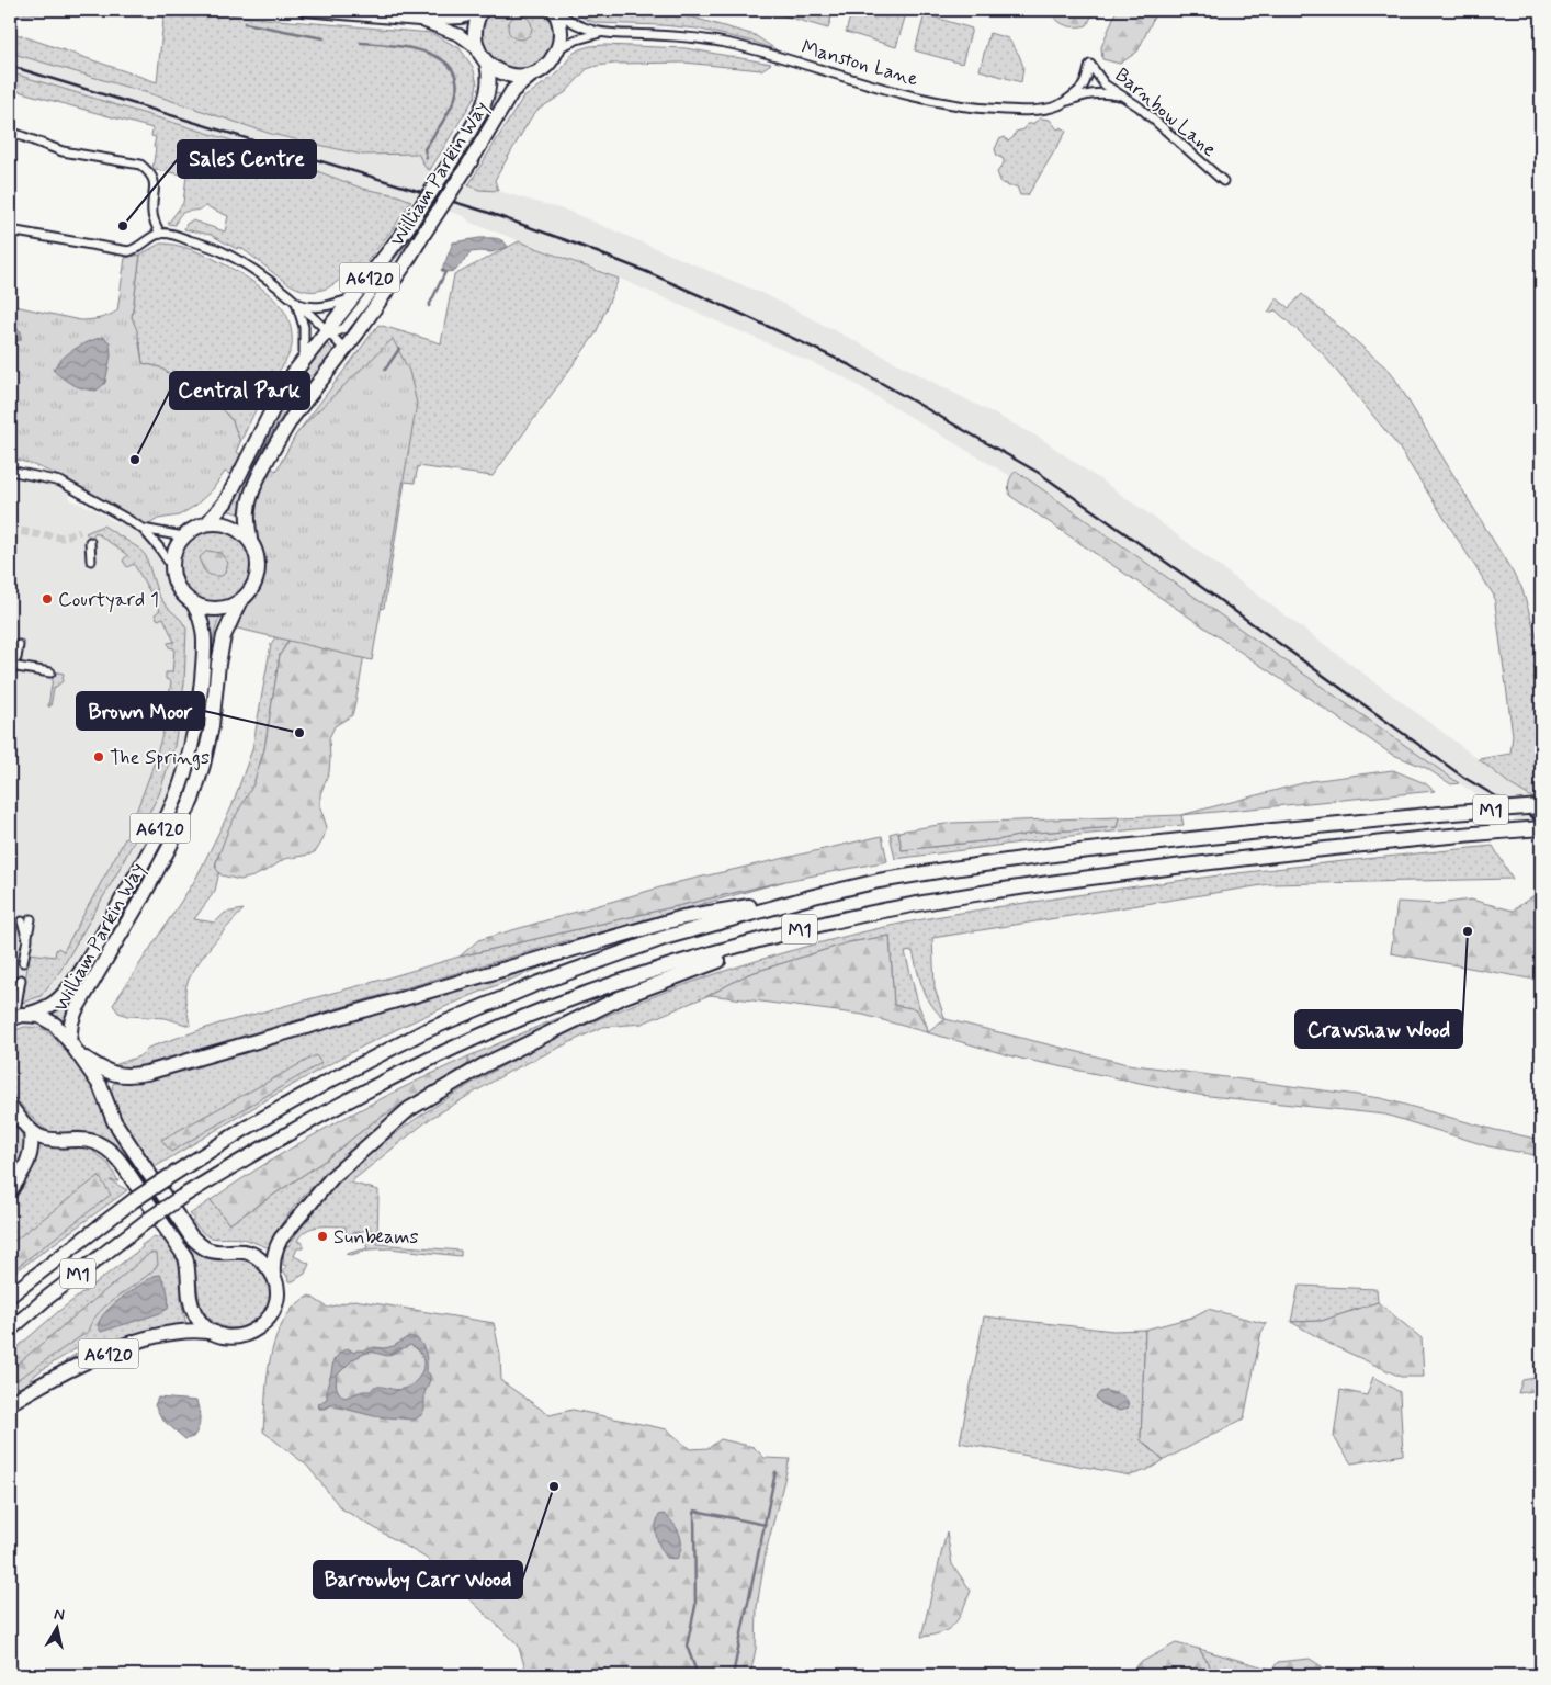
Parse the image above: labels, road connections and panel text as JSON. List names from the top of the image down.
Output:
{
  "streets": {
    "highway": ["William Parkin Way", "A6120", "M1"],
    "street": ["Manston Lane", "Barnbow Lane"]
  },
  "crossings": [
    ["Manston Lane", "Barnbow Lane"],
    ["Manston Lane", "William Parkin Way"]
  ],
  "places": [
    "Sales Centre",
    "Central Park",
    "Courtyard 1",
    "Brown Moor",
    "The Springs",
    "Crawshaw Wood",
    "Sunbeams",
    "Barrowby Carr Wood"
  ],
  "north": "top"
}
